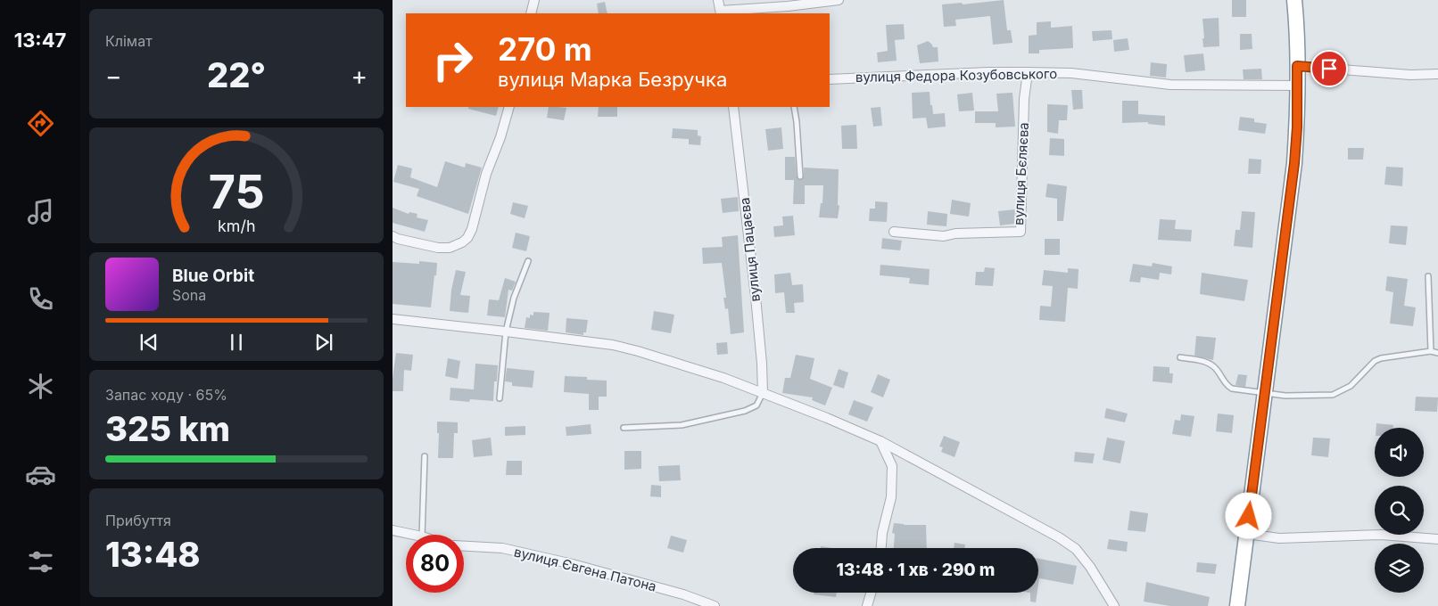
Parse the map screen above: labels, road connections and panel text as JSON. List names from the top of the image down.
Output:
{
  "streets": {
    "street": [
      "вулиця Федора Козубовського",
      "вулиця Бєляєва",
      "вулиця Пацаєва",
      "вулиця Євгена Патона"
    ]
  },
  "crossings": [
    ["вулиця Федора Козубовського", "вулиця Бєляєва"]
  ],
  "page": {
    "tabs": "13:47",
    "tile": [
      "Клімат",
      ["Запас ходу · 65%", "325 km"],
      ["Прибуття", "13:48"]
    ],
    "turn": ["270 m", "вулиця Марка Безручка"],
    "heat": ["−", "22°", "+"],
    "song": ["Blue Orbit", "Sona"],
    "limit": "80",
    "trip": "13:48 · 1 хв · 290 m",
    "gauge": ["75", "km/h"]
  }
}
